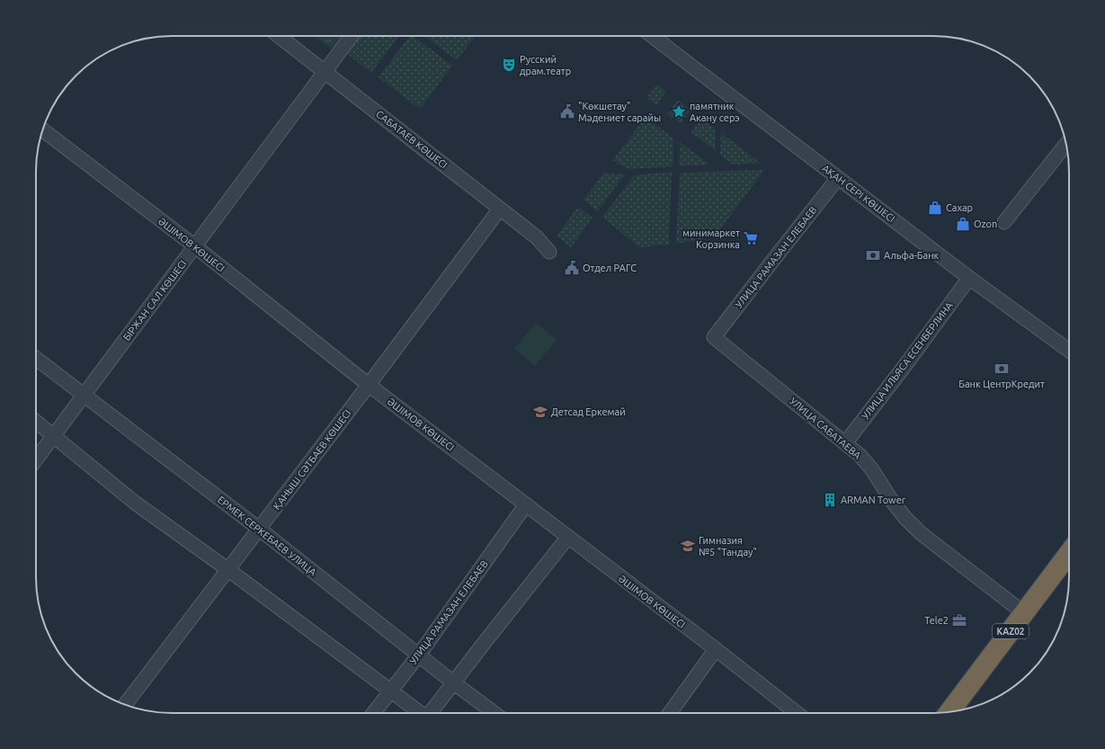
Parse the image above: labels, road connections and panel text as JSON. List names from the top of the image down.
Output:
{
  "streets": {
    "highway": ["KАZ02"],
    "street": [
      "САБАТАЕВ КӨШЕСІ",
      "АҚАН СЕРІ КӨШЕСІ",
      "ӘШІМОВ КӨШЕСІ",
      "УЛИЦА РАМАЗАН ЕЛЕБАЕВ",
      "БІРЖАН САЛ КӨШЕСІ",
      "УЛИЦА ИЛЬЯСА ЕСЕНБЕРЛИНА",
      "УЛИЦА САБАТАЕВА",
      "ҚАНЫШ СӘТБАЕВ КӨШЕСІ",
      "ЕРМЕК СЕРКЕБАЕВ УЛИЦА"
    ]
  },
  "crossings": [
    ["САБАТАЕВ КӨШЕСІ", "БІРЖАН САЛ КӨШЕСІ"],
    ["САБАТАЕВ КӨШЕСІ", "ҚАНЫШ СӘТБАЕВ КӨШЕСІ"],
    ["АҚАН СЕРІ КӨШЕСІ", "УЛИЦА РАМАЗАН ЕЛЕБАЕВ"],
    ["АҚАН СЕРІ КӨШЕСІ", "УЛИЦА ИЛЬЯСА ЕСЕНБЕРЛИНА"],
    ["ӘШІМОВ КӨШЕСІ", "УЛИЦА РАМАЗАН ЕЛЕБАЕВ"],
    ["ӘШІМОВ КӨШЕСІ", "БІРЖАН САЛ КӨШЕСІ"],
    ["ӘШІМОВ КӨШЕСІ", "ҚАНЫШ СӘТБАЕВ КӨШЕСІ"],
    ["УЛИЦА РАМАЗАН ЕЛЕБАЕВ", "УЛИЦА САБАТАЕВА"],
    ["УЛИЦА РАМАЗАН ЕЛЕБАЕВ", "ЕРМЕК СЕРКЕБАЕВ УЛИЦА"],
    ["БІРЖАН САЛ КӨШЕСІ", "ЕРМЕК СЕРКЕБАЕВ УЛИЦА"],
    ["УЛИЦА ИЛЬЯСА ЕСЕНБЕРЛИНА", "УЛИЦА САБАТАЕВА"],
    ["УЛИЦА САБАТАЕВА", "KАZ02"],
    ["ҚАНЫШ СӘТБАЕВ КӨШЕСІ", "ЕРМЕК СЕРКЕБАЕВ УЛИЦА"]
  ],
  "places": {
    "theatre": ["Русский драм.театр"],
    "public building": ["\"Көкшетау\" Мәдениет сарайы", "Отдел РАГС"],
    "place": ["памятник Акану серэ"],
    "shop": ["Сахар", "Ozon"],
    "supermarket": ["минимаркет Корзинка"],
    "bank": ["Альфа-Банк", "Банк ЦентрКредит"],
    "school or university": ["Детсад Еркемай", "Гимназия №5 \"Тандау\""],
    "building": ["ARMAN Tower"],
    "office": ["Tele2"]
  }
}
